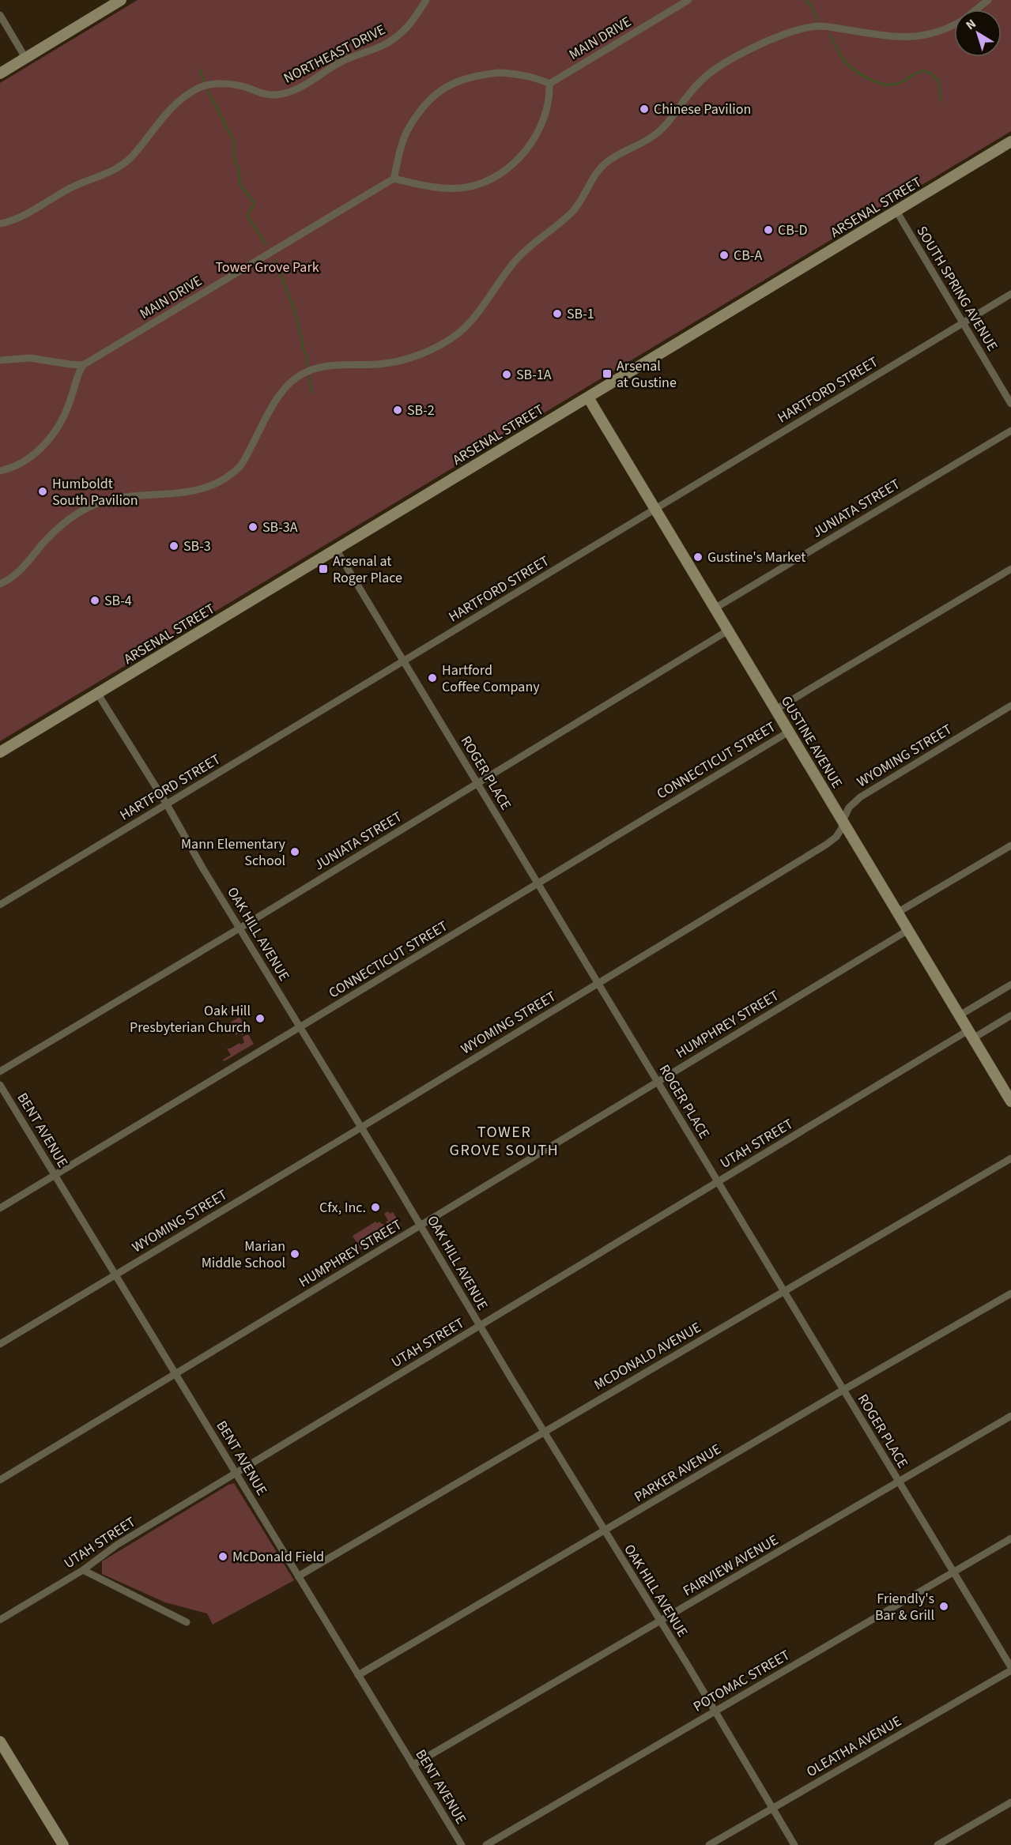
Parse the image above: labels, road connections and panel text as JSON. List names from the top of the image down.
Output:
{
  "streets": {
    "main road": ["ARSENAL STREET", "GUSTINE AVENUE"],
    "street": [
      "MAIN DRIVE",
      "NORTHEAST DRIVE",
      "SOUTH SPRING AVENUE",
      "HARTFORD STREET",
      "JUNIATA STREET",
      "WYOMING STREET",
      "CONNECTICUT STREET",
      "ROGER PLACE",
      "OAK HILL AVENUE",
      "HUMPHREY STREET",
      "BENT AVENUE",
      "UTAH STREET",
      "MCDONALD AVENUE",
      "PARKER AVENUE",
      "FAIRVIEW AVENUE",
      "POTOMAC STREET",
      "OLEATHA AVENUE"
    ]
  },
  "crossings": [
    ["ARSENAL STREET", "SOUTH SPRING AVENUE"],
    ["ARSENAL STREET", "GUSTINE AVENUE"],
    ["ARSENAL STREET", "ROGER PLACE"],
    ["ARSENAL STREET", "OAK HILL AVENUE"],
    ["SOUTH SPRING AVENUE", "HARTFORD STREET"],
    ["HARTFORD STREET", "GUSTINE AVENUE"],
    ["HARTFORD STREET", "ROGER PLACE"],
    ["HARTFORD STREET", "OAK HILL AVENUE"],
    ["JUNIATA STREET", "GUSTINE AVENUE"],
    ["JUNIATA STREET", "ROGER PLACE"],
    ["JUNIATA STREET", "OAK HILL AVENUE"],
    ["GUSTINE AVENUE", "WYOMING STREET"],
    ["GUSTINE AVENUE", "CONNECTICUT STREET"],
    ["GUSTINE AVENUE", "HUMPHREY STREET"],
    ["GUSTINE AVENUE", "UTAH STREET"],
    ["WYOMING STREET", "ROGER PLACE"],
    ["WYOMING STREET", "OAK HILL AVENUE"],
    ["WYOMING STREET", "BENT AVENUE"],
    ["CONNECTICUT STREET", "ROGER PLACE"],
    ["CONNECTICUT STREET", "OAK HILL AVENUE"],
    ["CONNECTICUT STREET", "BENT AVENUE"],
    ["ROGER PLACE", "HUMPHREY STREET"],
    ["ROGER PLACE", "UTAH STREET"],
    ["ROGER PLACE", "MCDONALD AVENUE"],
    ["ROGER PLACE", "PARKER AVENUE"],
    ["ROGER PLACE", "FAIRVIEW AVENUE"],
    ["ROGER PLACE", "POTOMAC STREET"],
    ["ROGER PLACE", "OLEATHA AVENUE"],
    ["OAK HILL AVENUE", "HUMPHREY STREET"],
    ["OAK HILL AVENUE", "UTAH STREET"],
    ["OAK HILL AVENUE", "MCDONALD AVENUE"],
    ["OAK HILL AVENUE", "PARKER AVENUE"],
    ["OAK HILL AVENUE", "FAIRVIEW AVENUE"],
    ["OAK HILL AVENUE", "POTOMAC STREET"],
    ["OAK HILL AVENUE", "OLEATHA AVENUE"],
    ["HUMPHREY STREET", "BENT AVENUE"],
    ["BENT AVENUE", "UTAH STREET"],
    ["BENT AVENUE", "MCDONALD AVENUE"],
    ["BENT AVENUE", "PARKER AVENUE"],
    ["BENT AVENUE", "FAIRVIEW AVENUE"]
  ],
  "districts": ["TOWER GROVE SOUTH"],
  "parks": ["Tower Grove Park"],
  "places": {
    "other": [
      "Chinese Pavilion",
      "CB-D",
      "CB-A",
      "SB-1",
      "SB-1A",
      "SB-2",
      "Humboldt South Pavilion",
      "SB-3A",
      "SB-3",
      "Gustine's Market",
      "SB-4",
      "Hartford Coffee Company",
      "Mann Elementary School",
      "Oak Hill Presbyterian Church",
      "Cfx, Inc.",
      "Marian Middle School",
      "McDonald Field",
      "Friendly's Bar & Grill"
    ],
    "transit": ["Arsenal at Gustine", "Arsenal at Roger Place"]
  },
  "north": "top left"
}
